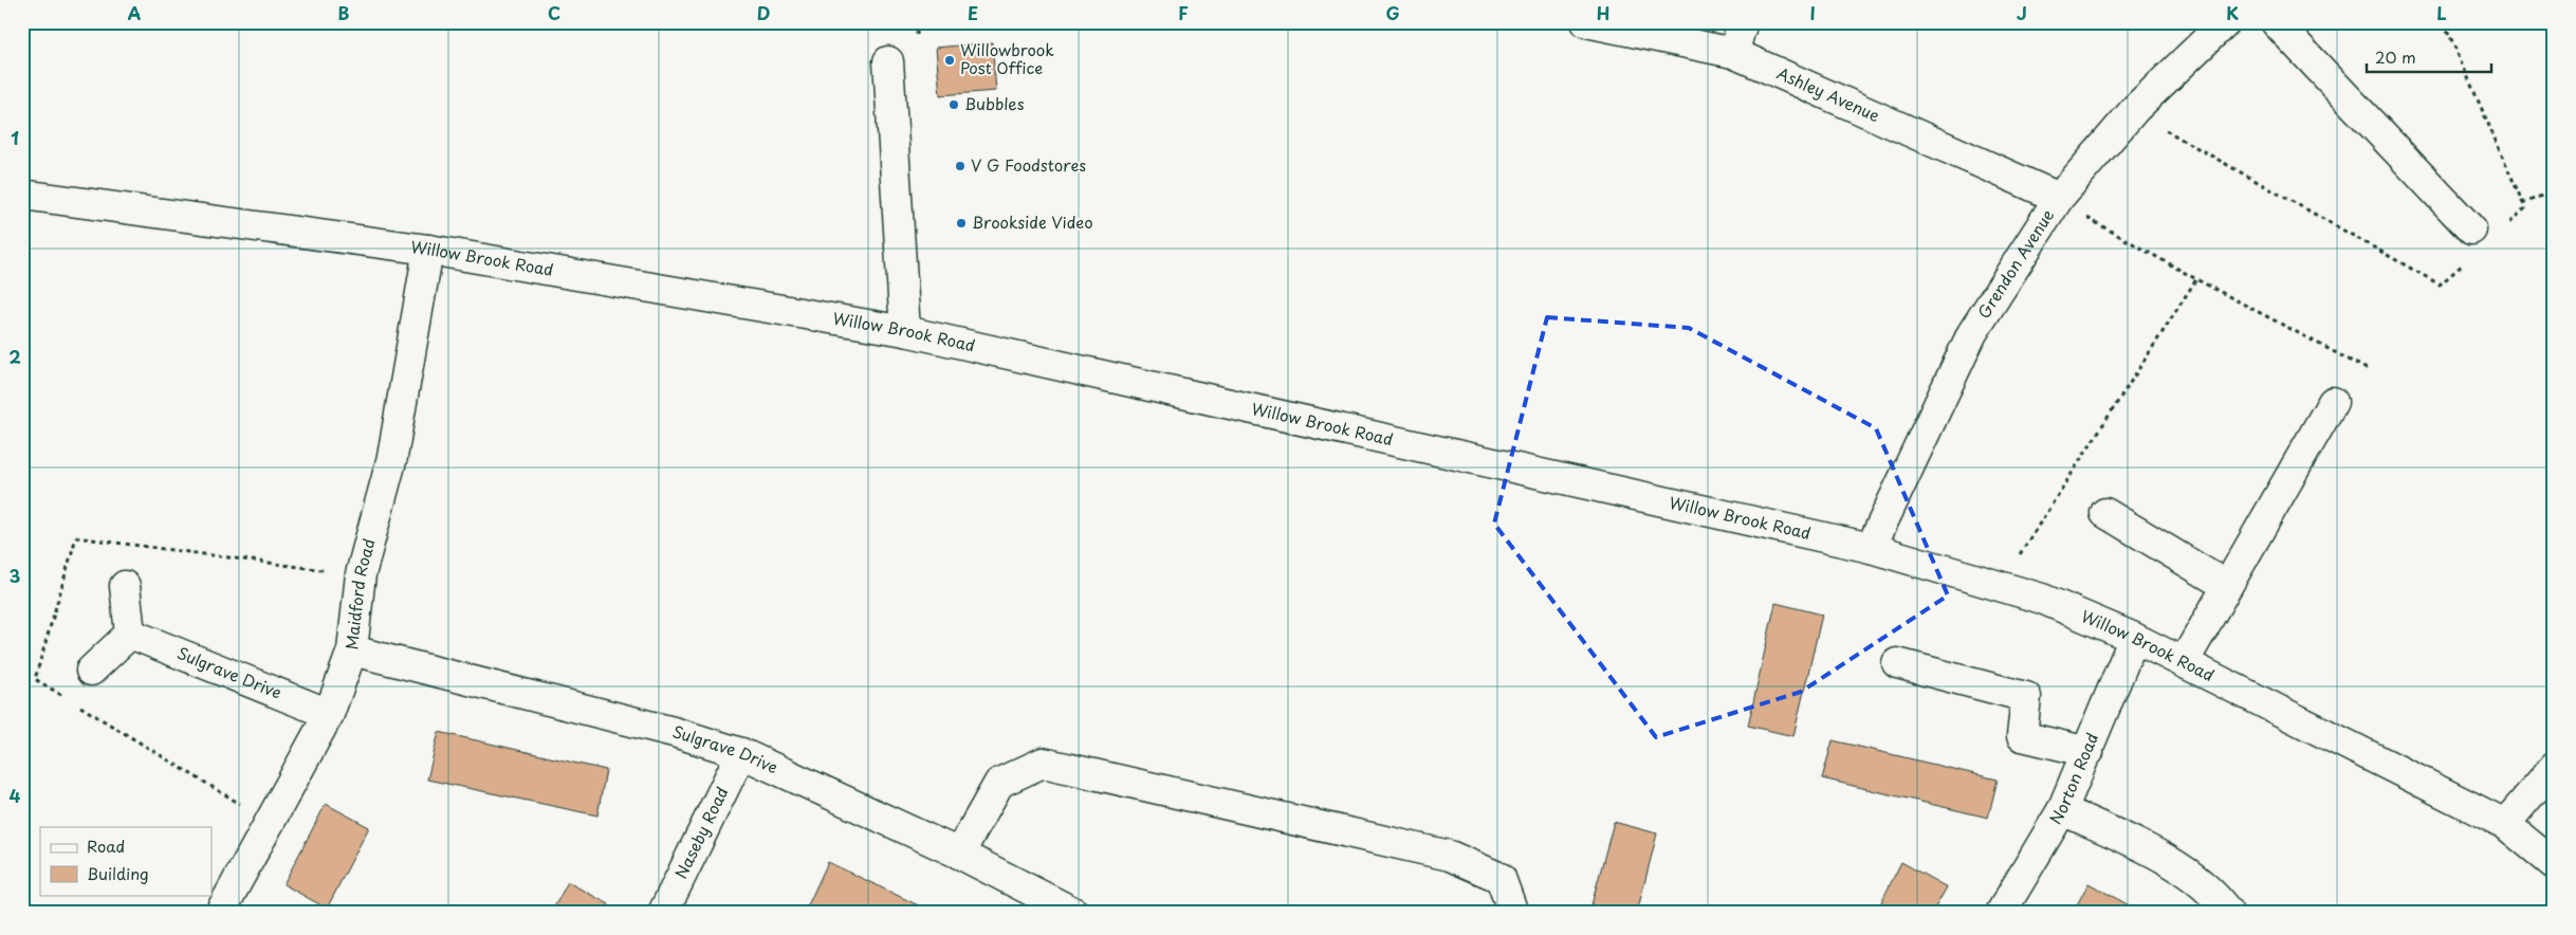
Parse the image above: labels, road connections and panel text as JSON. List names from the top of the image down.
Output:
{
  "streets": {
    "street": [
      "Ashley Avenue",
      "Willow Brook Road",
      "Grendon Avenue",
      "Maidford Road",
      "Sulgrave Drive",
      "Norton Road",
      "Naseby Road"
    ]
  },
  "crossings": [
    ["Ashley Avenue", "Grendon Avenue"],
    ["Willow Brook Road", "Grendon Avenue"],
    ["Willow Brook Road", "Maidford Road"],
    ["Willow Brook Road", "Norton Road"],
    ["Maidford Road", "Sulgrave Drive"],
    ["Sulgrave Drive", "Naseby Road"]
  ],
  "places": [
    "Willowbrook Post Office",
    "Bubbles",
    "V G Foodstores",
    "Brookside Video"
  ],
  "legend": ["Road", "Building"],
  "scale_bar": "20 m",
  "grid": {
    "columns": [
      "A",
      "B",
      "C",
      "D",
      "E",
      "F",
      "G",
      "H",
      "I",
      "J",
      "K",
      "L"
    ],
    "rows": [
      "1",
      "2",
      "3",
      "4"
    ]
  }
}
